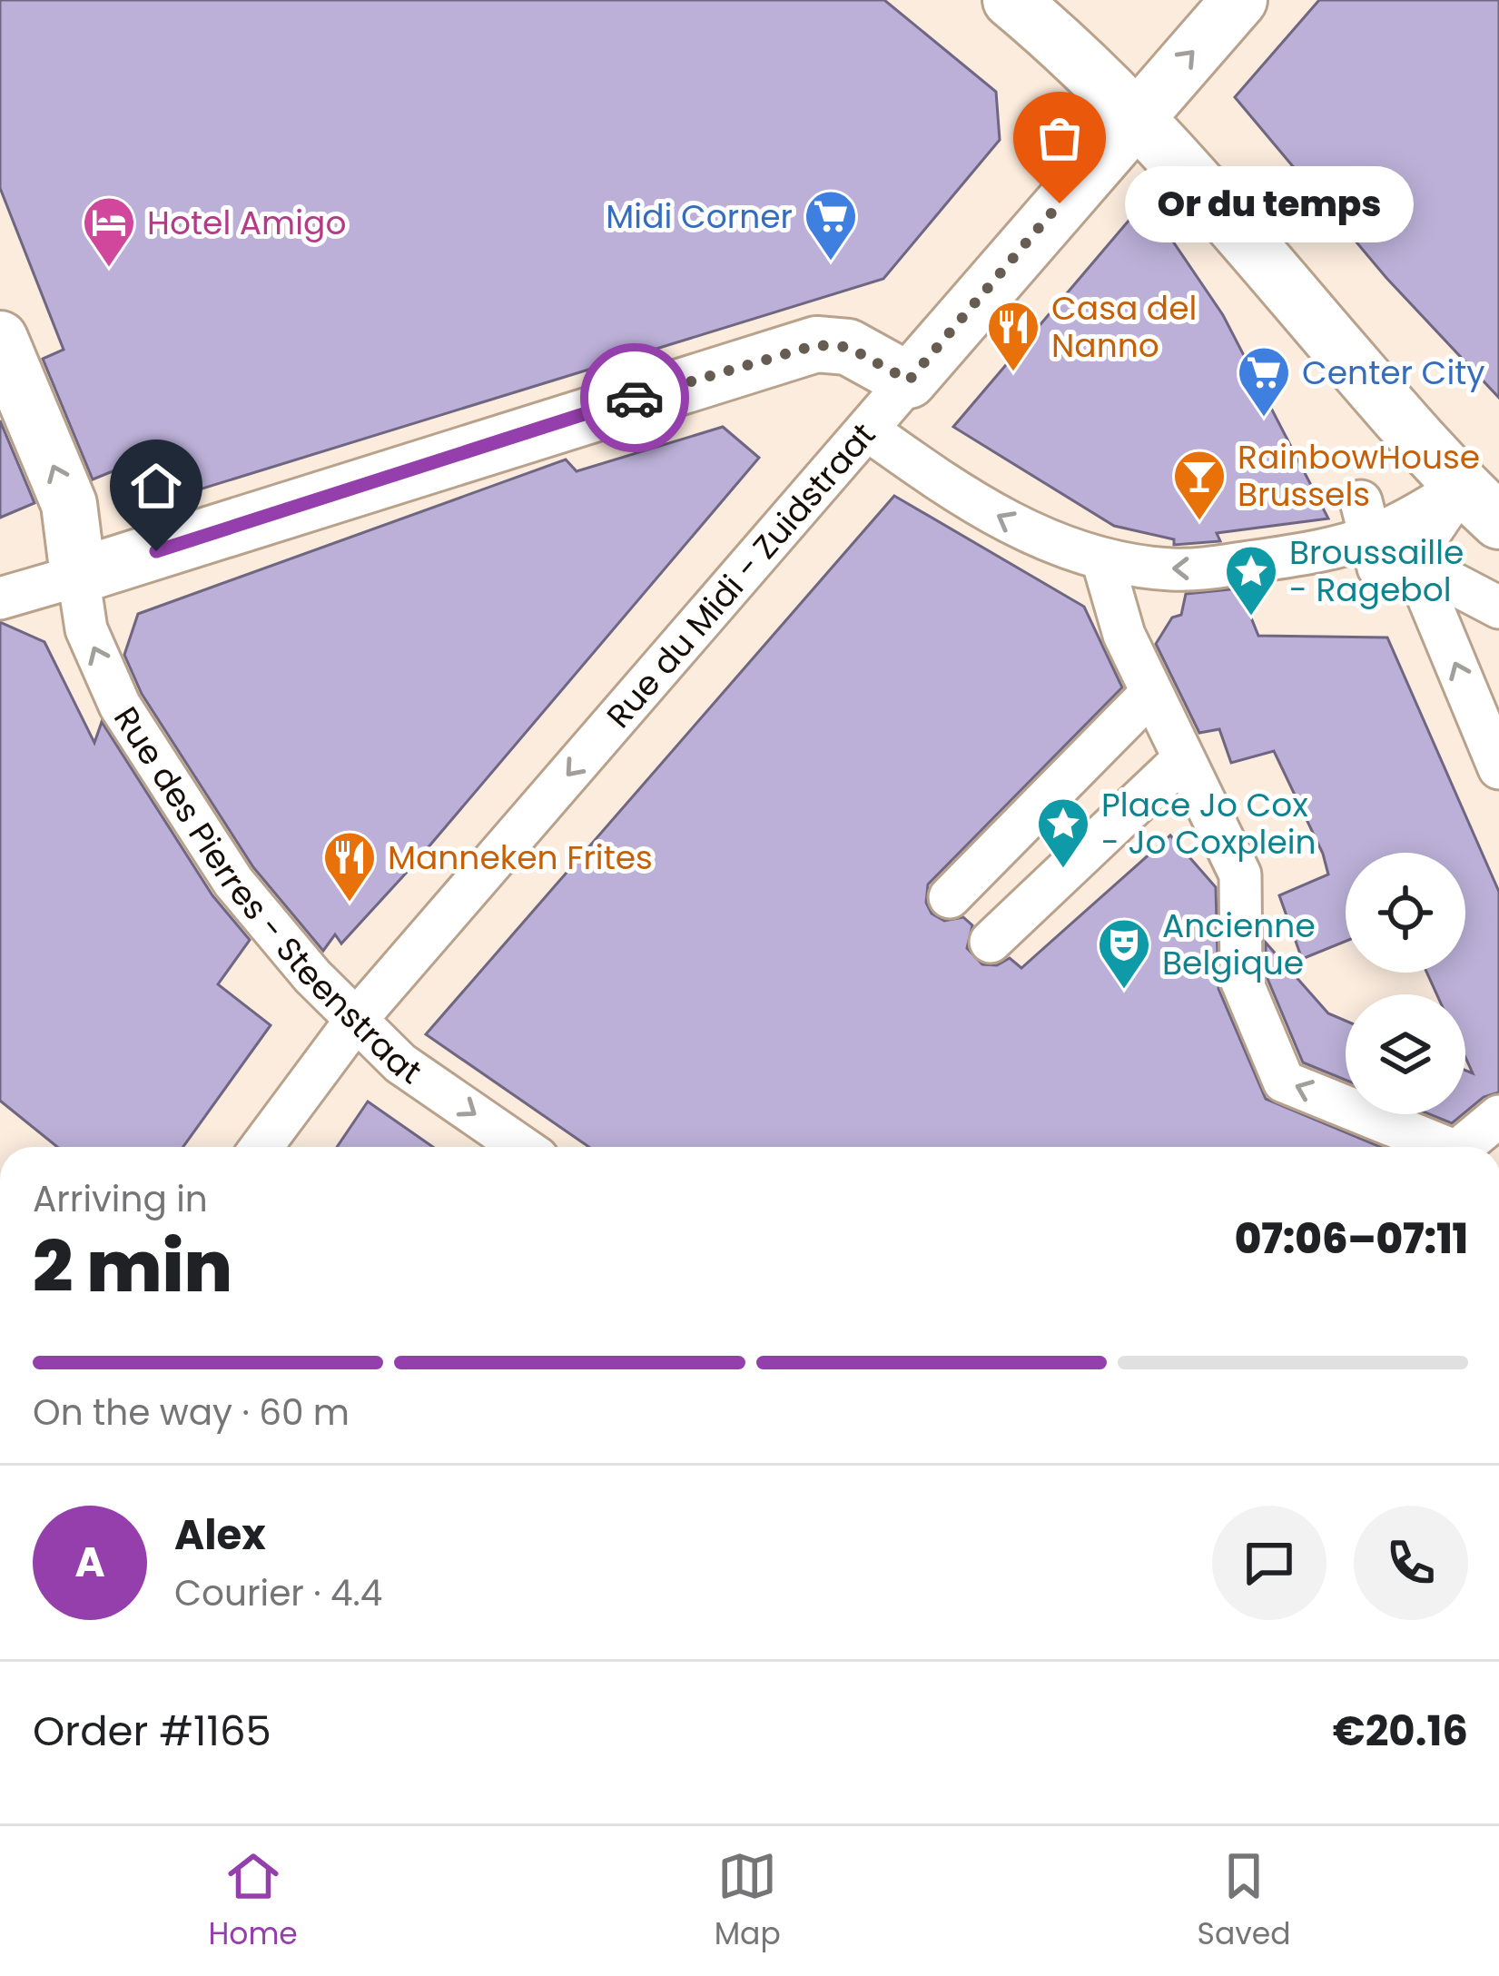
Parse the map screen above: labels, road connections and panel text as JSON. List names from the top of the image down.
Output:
{
  "streets": {
    "street": ["Rue du Midi - Zuidstraat", "Rue des Pierres - Steenstraat"]
  },
  "crossings": [
    ["Rue du Midi - Zuidstraat", "Rue des Pierres - Steenstraat"]
  ],
  "places": {
    "other": ["Or du temps"],
    "supermarket": ["Midi Corner", "Center City"],
    "hotel": ["Hotel Amigo"],
    "restaurant": ["Casa del Nanno", "Manneken Frites"],
    "bar": ["RainbowHouse Brussels"],
    "place": ["Broussaille - Ragebol", "Place Jo Cox - Jo Coxplein"],
    "theatre": ["Ancienne Belgique"]
  },
  "page": {
    "bubble": "Or du temps",
    "heading": ["2 min", "Arriving in", "07:06–07:11"],
    "panel": [
      "Alex",
      "Courier · 4.4",
      "Order #1165",
      "€20.16"
    ],
    "bar": "On the way · 60 m",
    "round": "A",
    "tabs": ["Home", "Map", "Saved"]
  }
}
